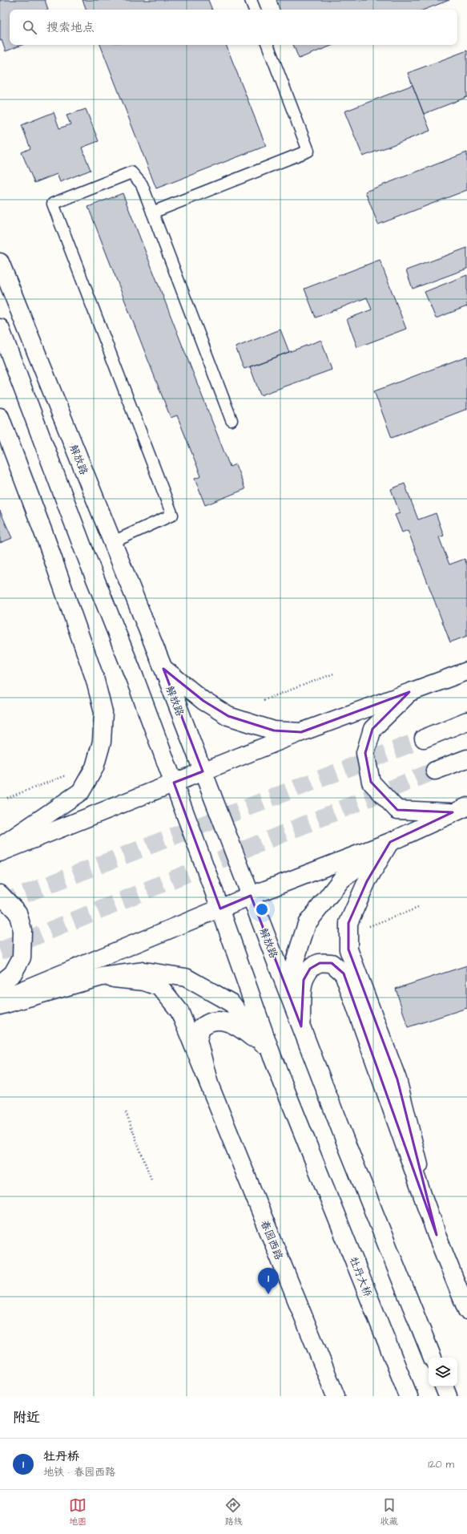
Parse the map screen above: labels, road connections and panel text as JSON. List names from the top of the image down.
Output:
{
  "streets": {
    "main road": ["解放路", "春园西路", "牡丹大桥"]
  },
  "page": {
    "search": "搜索地点",
    "pins": "1",
    "heading": "附近",
    "list": [
      {
        "mark": "1",
        "name": "牡丹桥",
        "note": "地铁 · 春园西路",
        "value": "120 m"
      }
    ],
    "nav": ["地图", "路线", "收藏"]
  }
}
